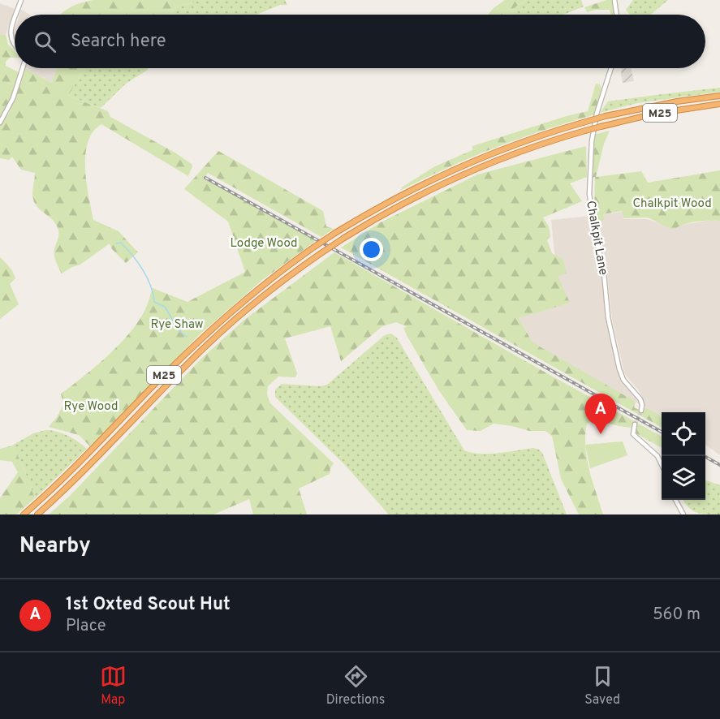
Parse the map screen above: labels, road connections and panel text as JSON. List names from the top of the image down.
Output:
{
  "streets": {
    "highway": ["M25"],
    "street": ["Chalkpit Lane"]
  },
  "parks": [
    "Chalkpit Wood",
    "Lodge Wood",
    "Rye Shaw",
    "Rye Wood"
  ],
  "page": {
    "search": "Search here",
    "pins": "A",
    "heading": "Nearby",
    "list": [
      {
        "mark": "A",
        "name": "1st Oxted Scout Hut",
        "note": "Place",
        "value": "560 m"
      }
    ],
    "nav": ["Map", "Directions", "Saved"]
  }
}
